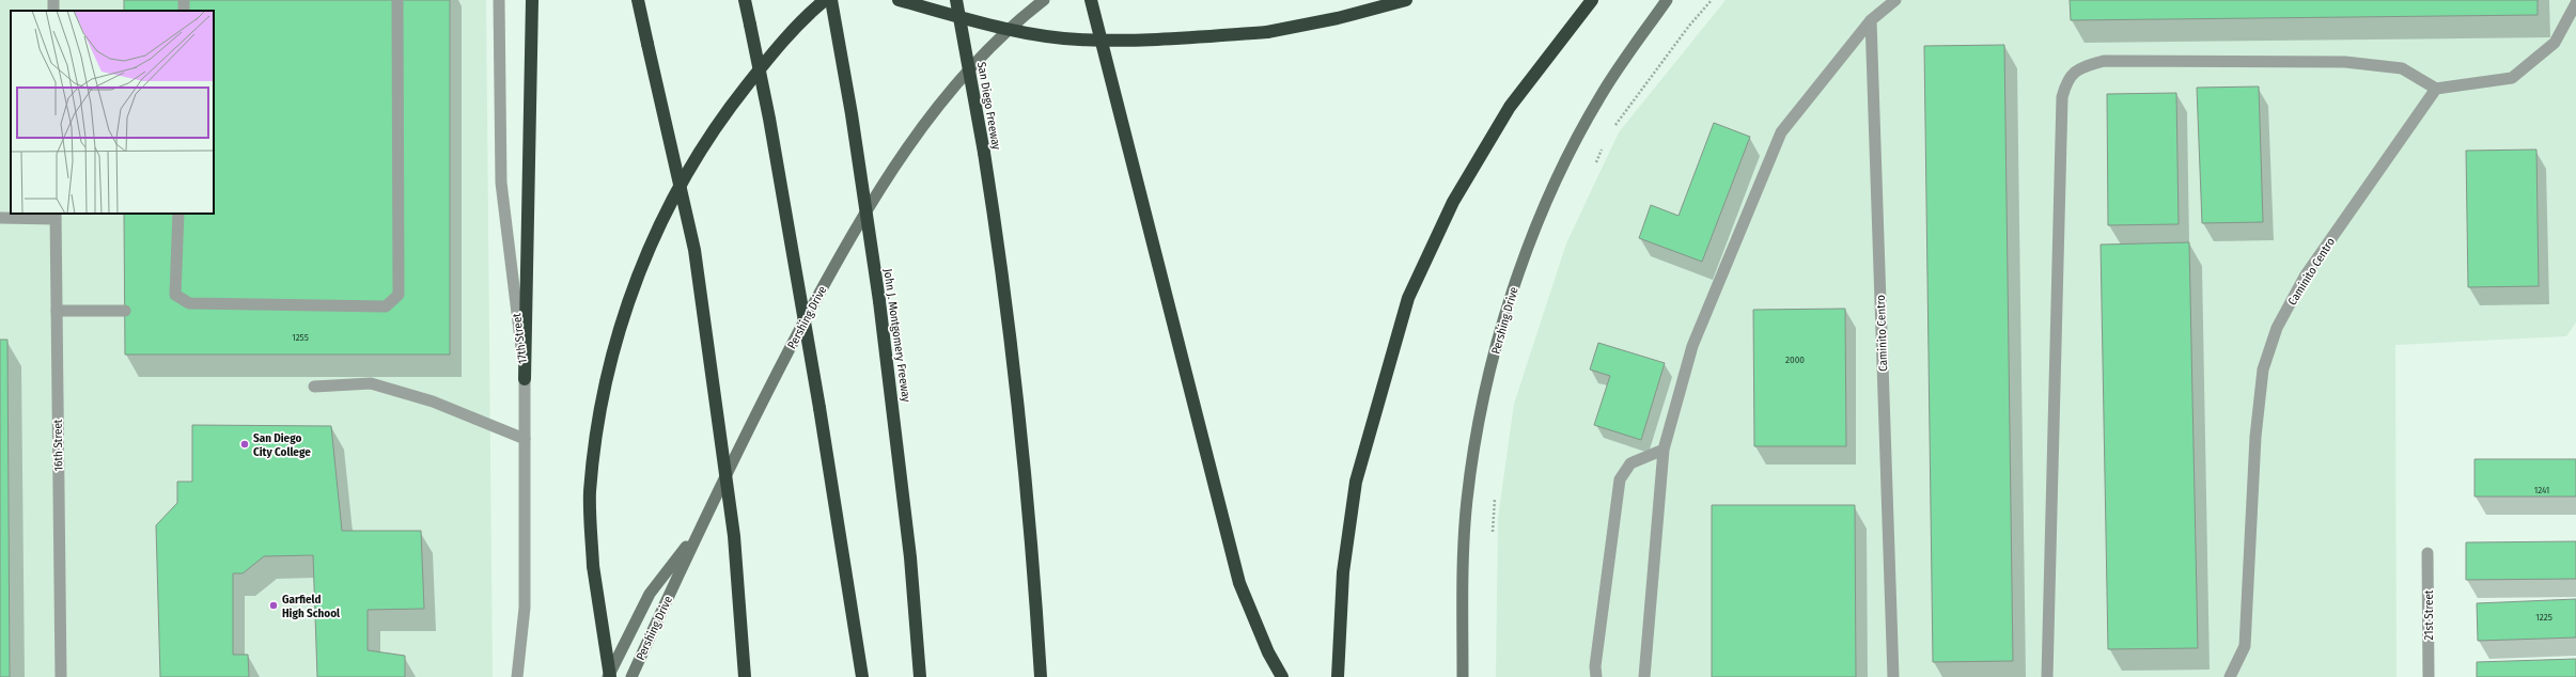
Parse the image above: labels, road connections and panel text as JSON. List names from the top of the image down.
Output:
{
  "streets": {
    "highway": ["San Diego Freeway", "John J. Montgomery Freeway"],
    "main road": ["Pershing Drive"],
    "street": [
      "Caminito Centro",
      "17th Street",
      "16th Street",
      "21st Street"
    ]
  },
  "places": ["San Diego City College", "Garfield High School"],
  "house_numbers": [
    "1255",
    "2000",
    "1241",
    "1225"
  ]
}
